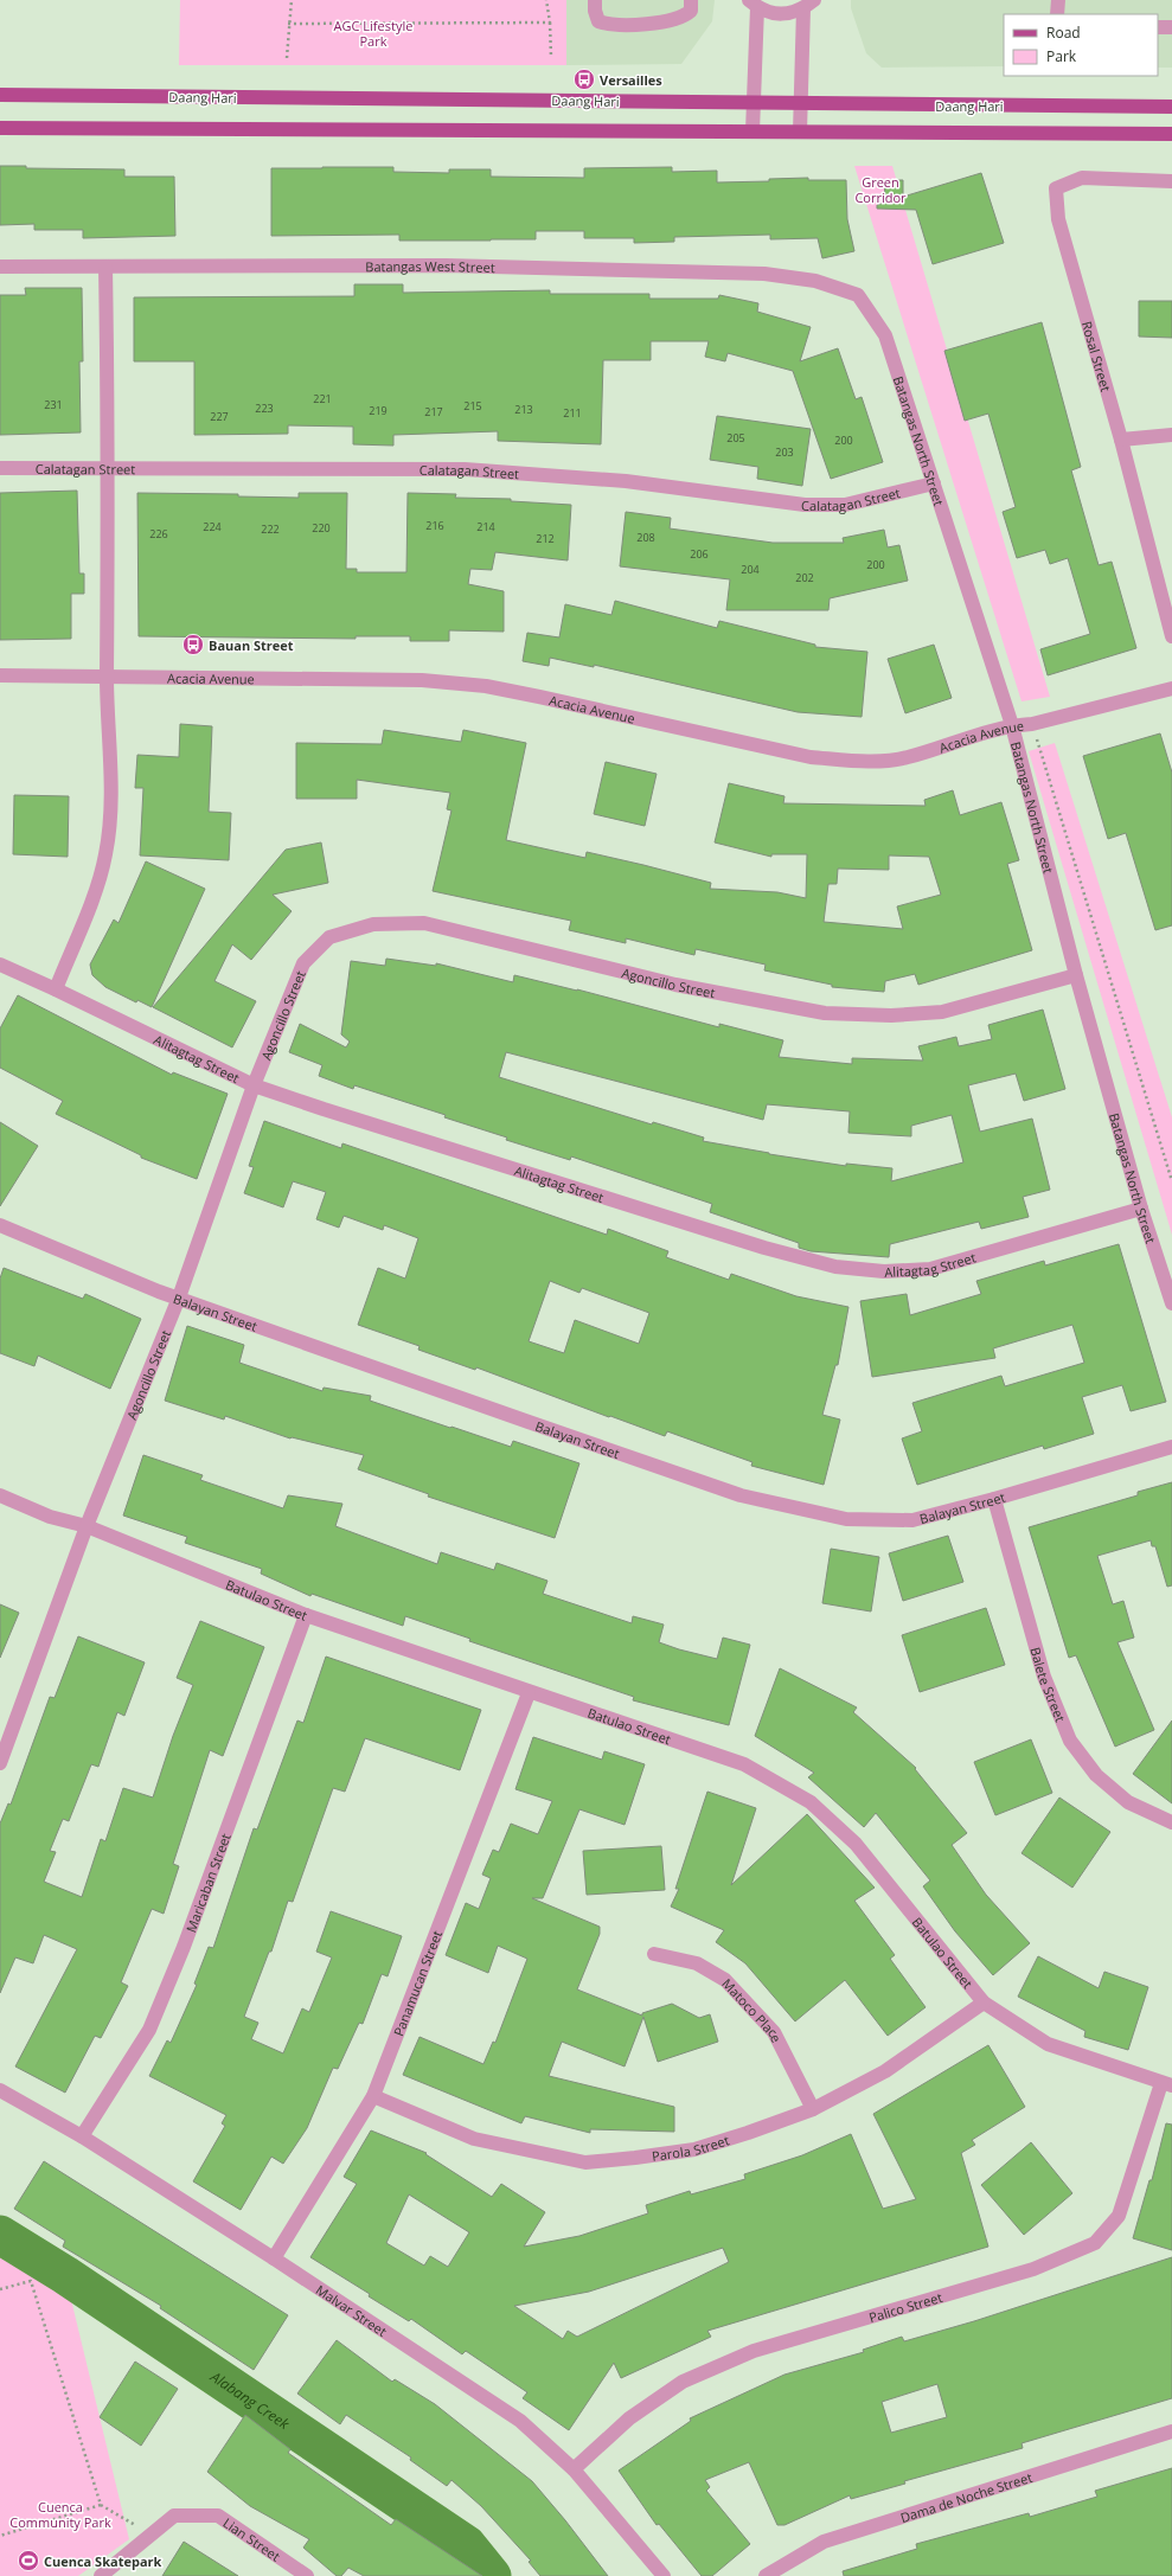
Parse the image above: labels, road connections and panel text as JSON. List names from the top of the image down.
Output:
{
  "streets": {
    "main road": ["Daang Hari"],
    "street": [
      "Batangas West Street",
      "Rosal Street",
      "Batangas North Street",
      "Calatagan Street",
      "Acacia Avenue",
      "Agoncillo Street",
      "Alitagtag Street",
      "Balayan Street",
      "Batulao Street",
      "Balete Street",
      "Maricaban Street",
      "Panamucan Street",
      "Matoco Place",
      "Parola Street",
      "Palico Street",
      "Malvar Street",
      "Dama de Noche Street",
      "Lian Street"
    ]
  },
  "crossings": [
    ["Batangas West Street", "Batangas North Street"],
    ["Batangas North Street", "Calatagan Street"],
    ["Batangas North Street", "Acacia Avenue"],
    ["Batangas North Street", "Agoncillo Street"],
    ["Batangas North Street", "Alitagtag Street"],
    ["Agoncillo Street", "Alitagtag Street"],
    ["Agoncillo Street", "Balayan Street"],
    ["Agoncillo Street", "Batulao Street"],
    ["Balayan Street", "Balete Street"],
    ["Batulao Street", "Maricaban Street"],
    ["Batulao Street", "Panamucan Street"],
    ["Batulao Street", "Parola Street"],
    ["Batulao Street", "Palico Street"],
    ["Maricaban Street", "Malvar Street"],
    ["Panamucan Street", "Parola Street"],
    ["Panamucan Street", "Malvar Street"],
    ["Matoco Place", "Parola Street"],
    ["Palico Street", "Malvar Street"]
  ],
  "water": ["Alabang Creek"],
  "parks": ["AGC Lifestyle Park", "Green Corridor", "Cuenca Community Park"],
  "places": {
    "bus stop": ["Versailles", "Bauan Street"],
    "sports": ["Cuenca Skatepark"]
  },
  "house_numbers": [
    "221",
    "231",
    "215",
    "223",
    "213",
    "219",
    "217",
    "211",
    "227",
    "205",
    "200",
    "203",
    "216",
    "224",
    "214",
    "220",
    "222",
    "226",
    "208",
    "212",
    "206",
    "200",
    "204",
    "202"
  ],
  "legend": ["Road", "Park"]
}
